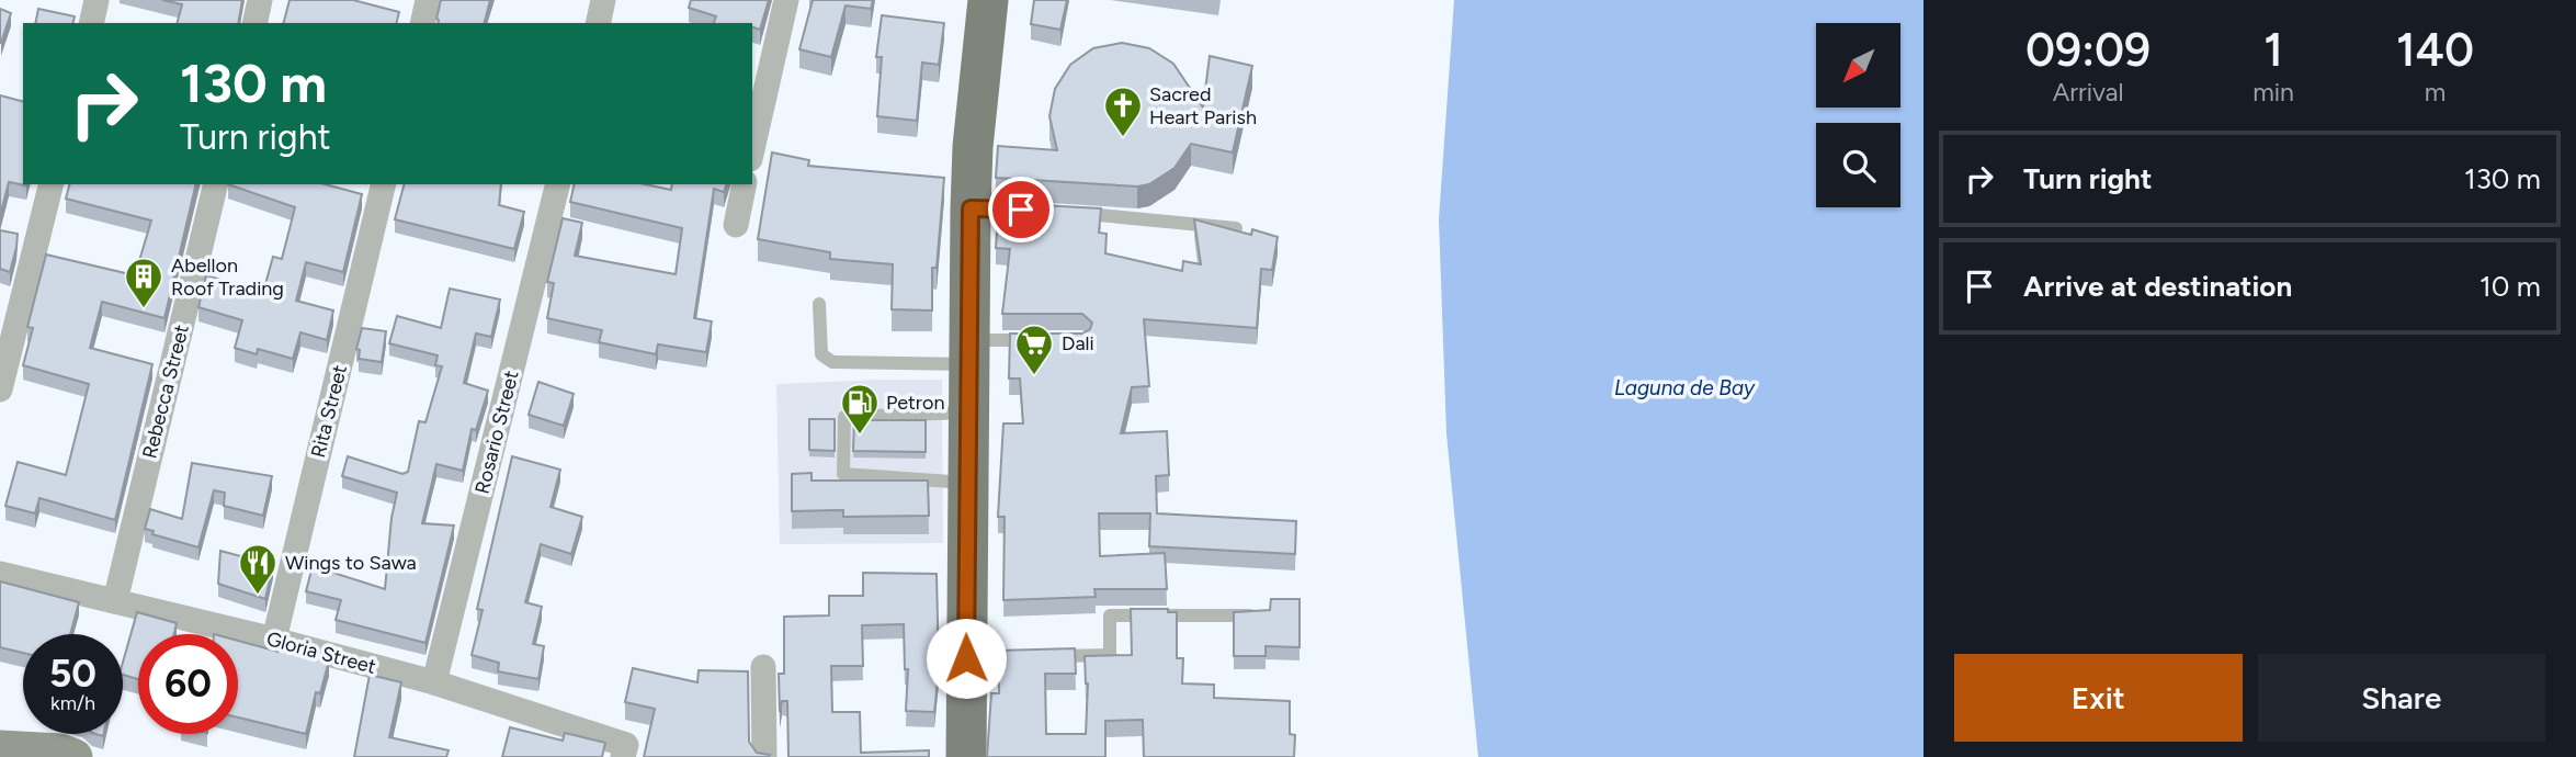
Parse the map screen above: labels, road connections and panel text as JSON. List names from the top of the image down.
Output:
{
  "streets": {
    "street": [
      "Rebecca Street",
      "Rita Street",
      "Rosario Street",
      "Gloria Street"
    ]
  },
  "crossings": [
    ["Rebecca Street", "Gloria Street"],
    ["Rita Street", "Gloria Street"],
    ["Rosario Street", "Gloria Street"]
  ],
  "water": ["Laguna de Bay"],
  "places": {
    "church": ["Sacred Heart Parish"],
    "building": ["Abellon Roof Trading"],
    "supermarket": ["Dali"],
    "fuel station": ["Petron"],
    "restaurant": ["Wings to Sawa"]
  },
  "north": "bottom left",
  "page": {
    "eta": [
      "09:09",
      "Arrival",
      "1",
      "min",
      "140",
      "m"
    ],
    "turn": ["130 m", "Turn right"],
    "list": [
      {
        "name": "Turn right",
        "value": "130 m"
      },
      {
        "name": "Arrive at destination",
        "value": "10 m"
      }
    ],
    "speed": "50 km/h",
    "limit": "60",
    "buttons": ["Exit", "Share"]
  }
}
